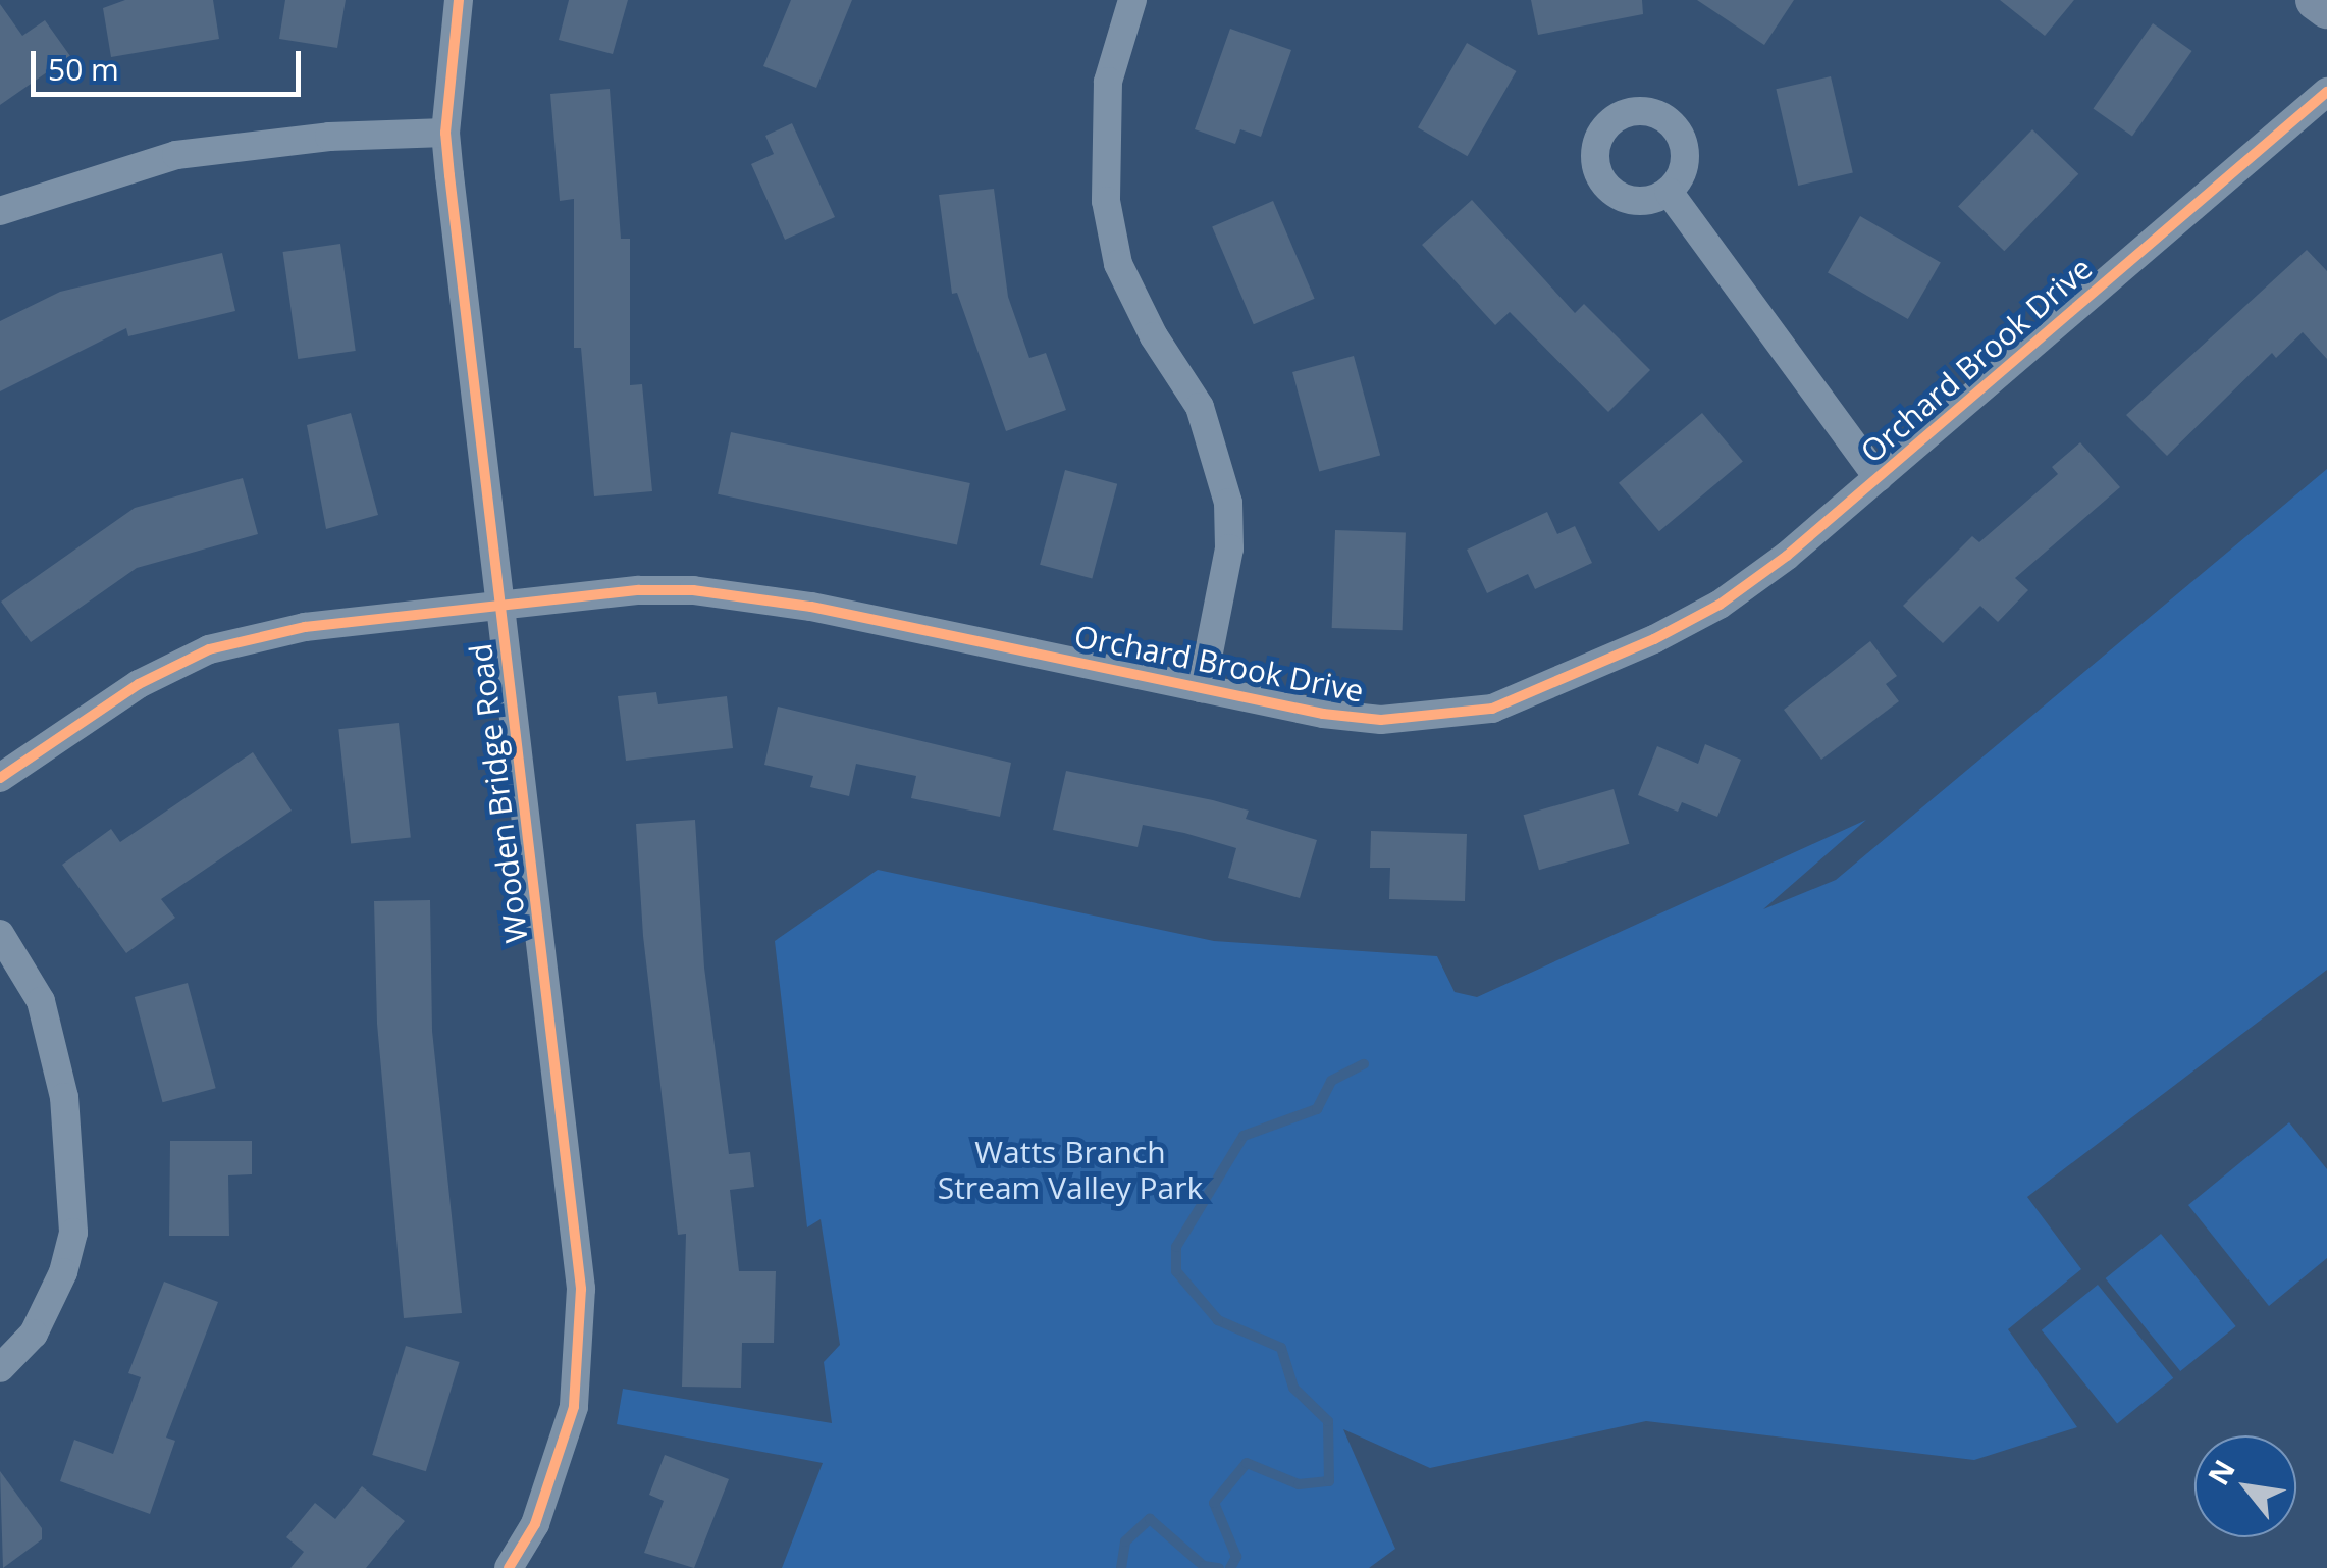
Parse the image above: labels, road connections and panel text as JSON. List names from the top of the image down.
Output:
{
  "streets": {
    "street": ["Orchard Brook Drive", "Wooden Bridge Road"]
  },
  "crossings": [
    ["Orchard Brook Drive", "Wooden Bridge Road"]
  ],
  "parks": ["Watts Branch Stream Valley Park"],
  "scale_bar": "50 m",
  "north": "top left"
}
